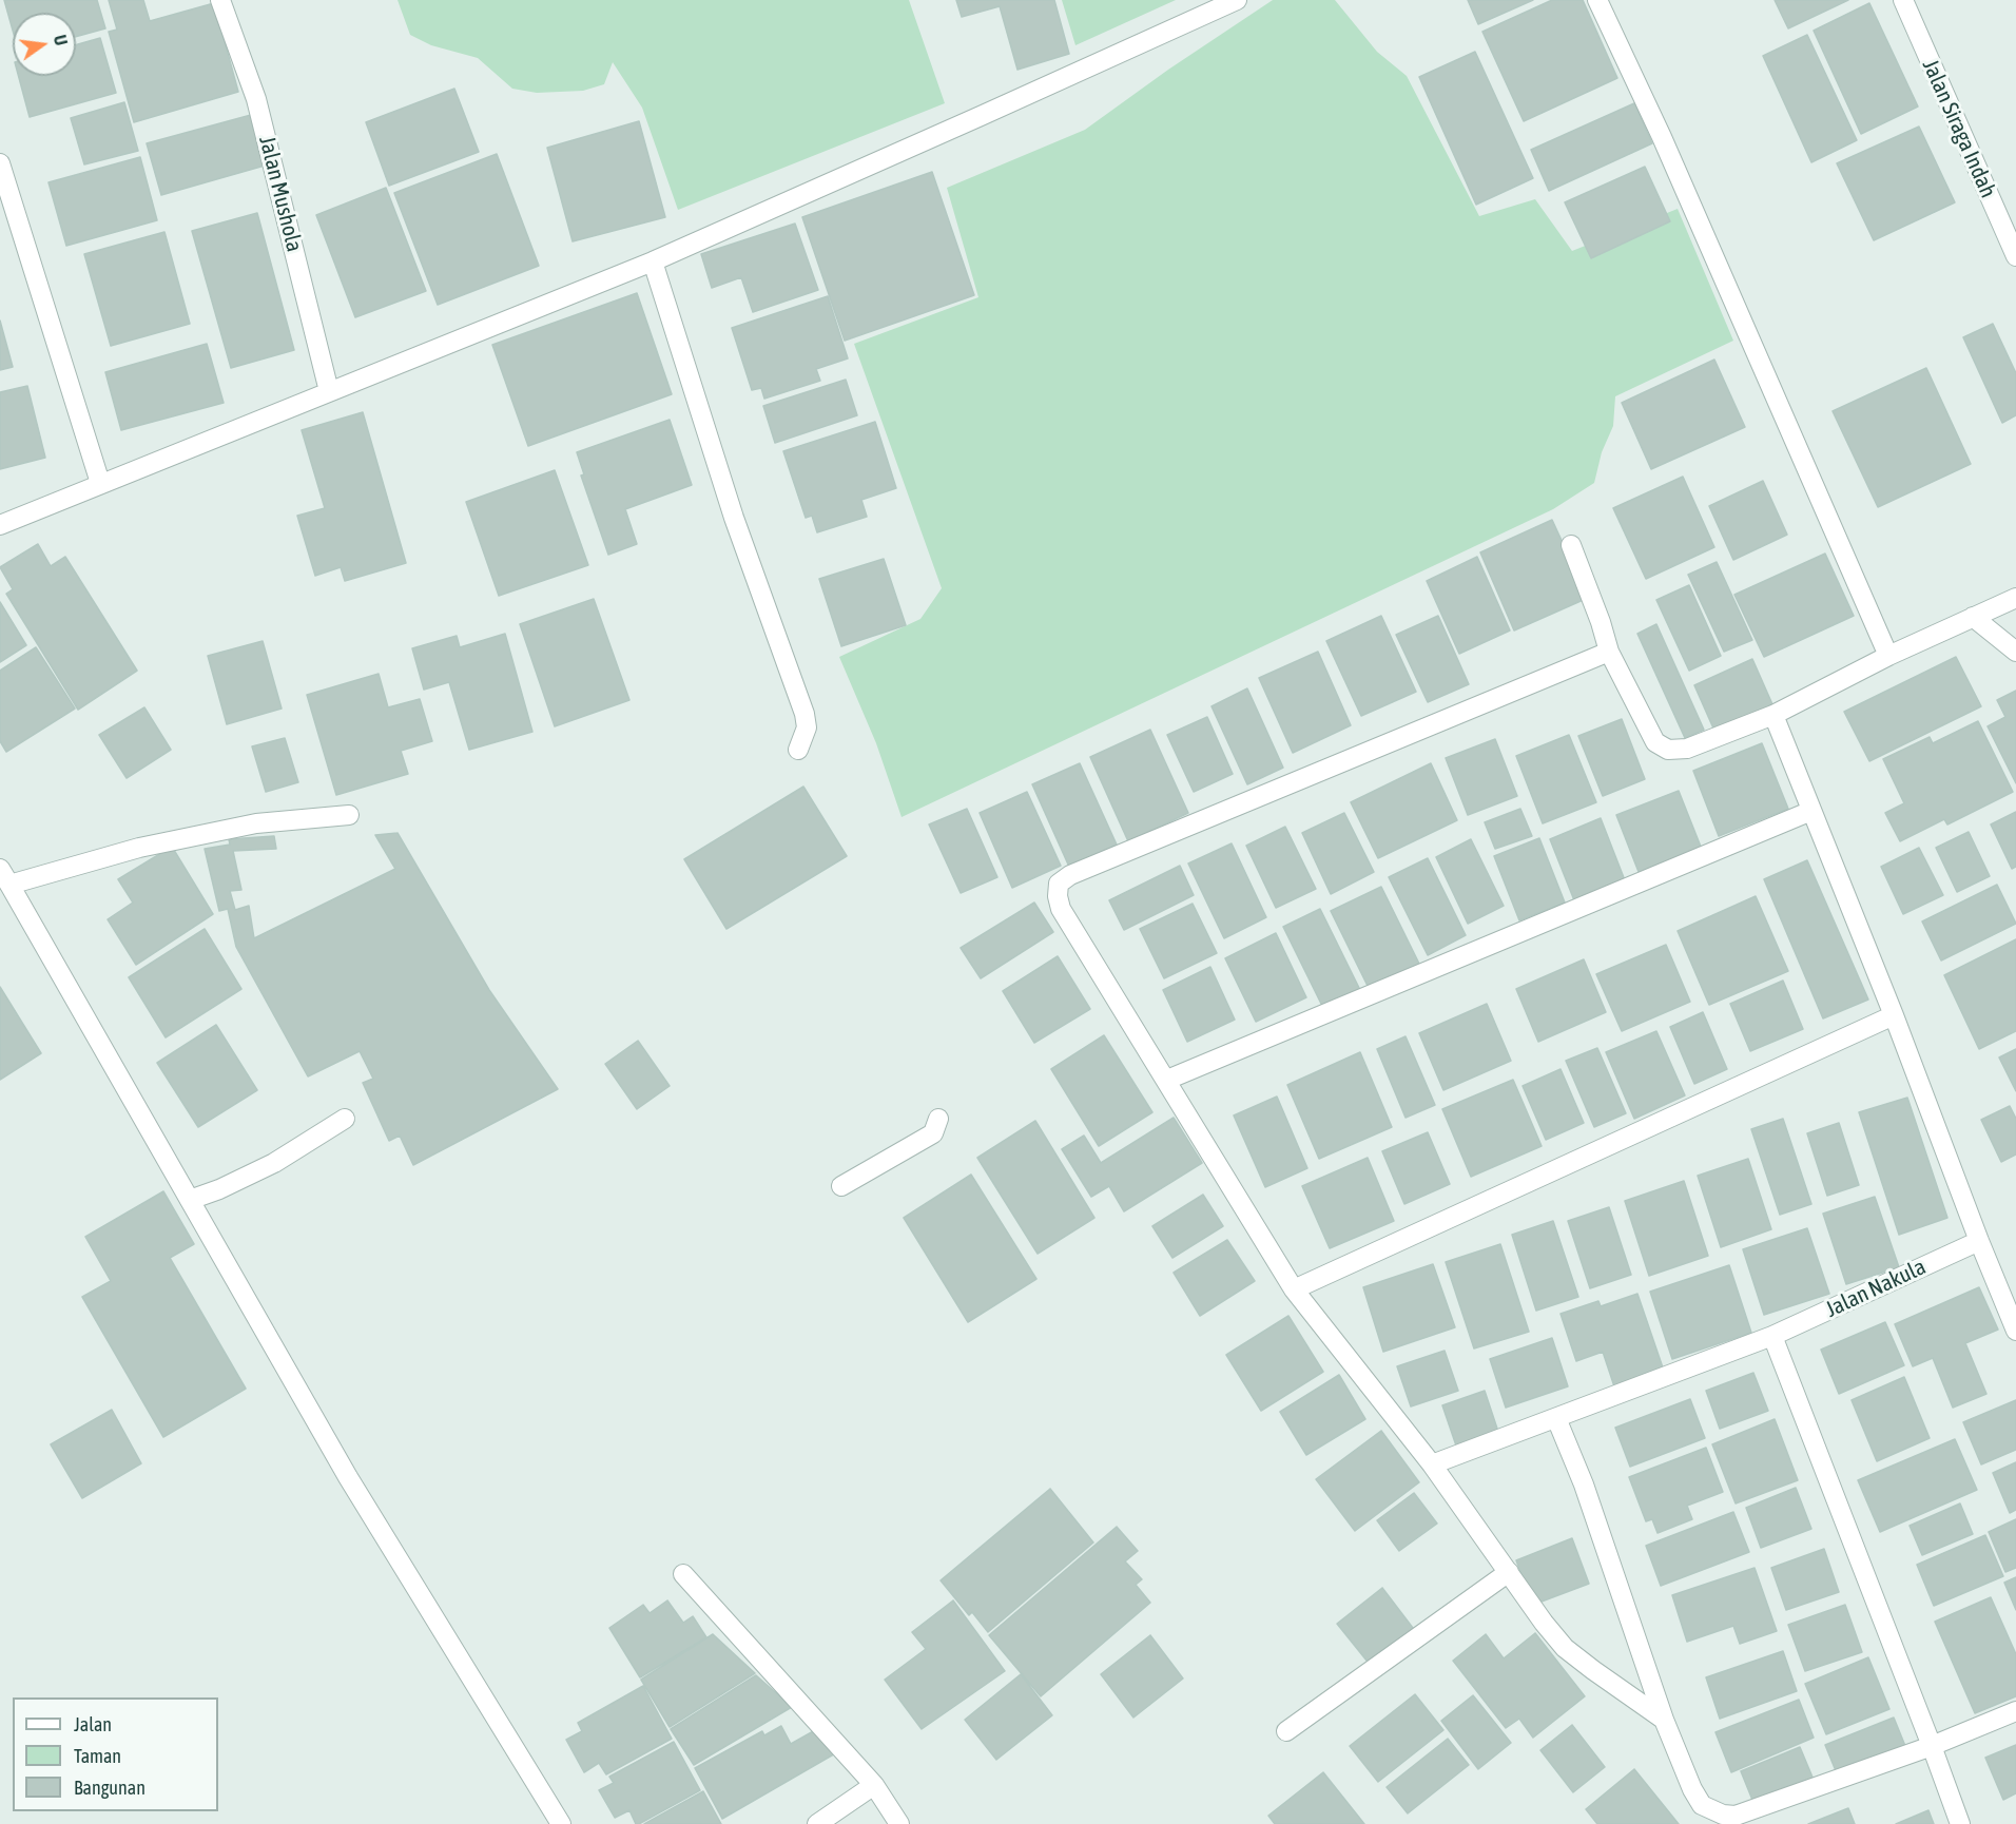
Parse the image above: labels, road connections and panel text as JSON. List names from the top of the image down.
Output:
{
  "streets": {
    "street": ["Jalan Siraga Indah", "Jalan Mushola", "Jalan Nakula"]
  },
  "legend": ["Jalan", "Taman", "Bangunan"],
  "north": "right"
}
